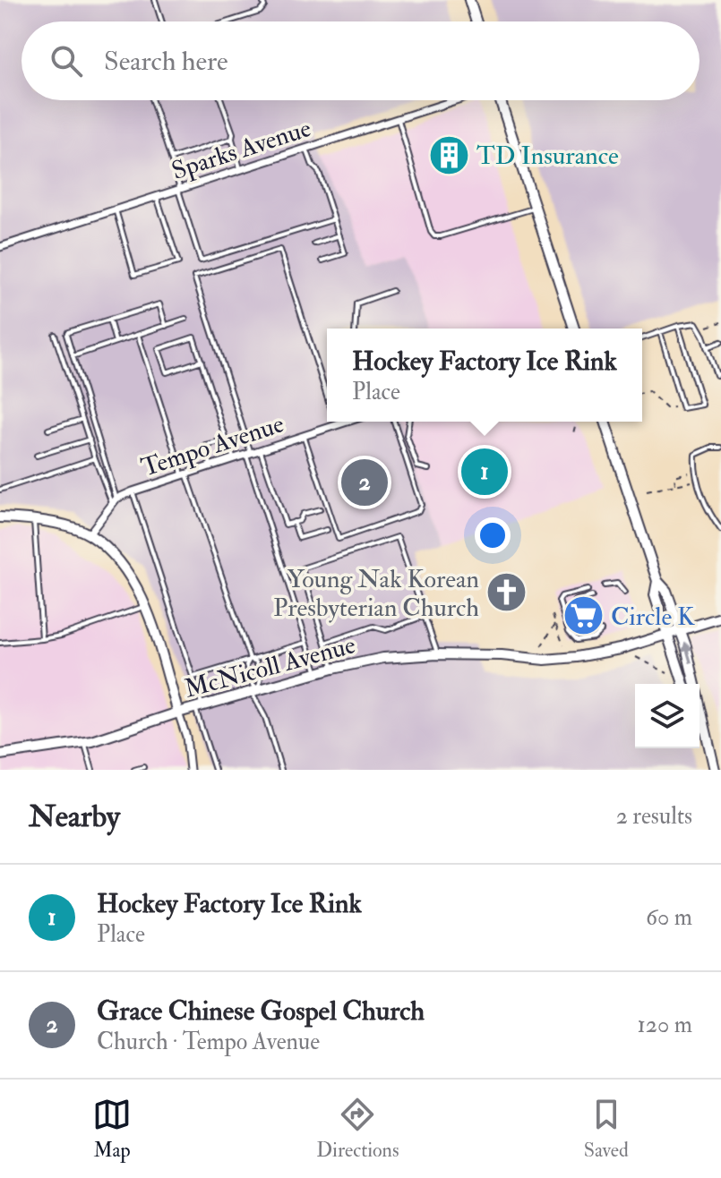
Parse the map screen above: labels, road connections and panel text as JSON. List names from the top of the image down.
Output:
{
  "streets": {
    "street": ["Sparks Avenue", "Tempo Avenue", "McNicoll Avenue"]
  },
  "places": {
    "building": ["TD Insurance"],
    "church": ["Young Nak Korean Presbyterian Church"],
    "supermarket": ["Circle K"]
  },
  "page": {
    "search": "Search here",
    "popup": ["Hockey Factory Ice Rink", "Place"],
    "pins": ["1", "2"],
    "heading": ["Nearby", "2 results"],
    "list": [
      {
        "mark": "1",
        "name": "Hockey Factory Ice Rink",
        "note": "Place",
        "value": "60 m"
      },
      {
        "mark": "2",
        "name": "Grace Chinese Gospel Church",
        "note": "Church · Tempo Avenue",
        "value": "120 m"
      }
    ],
    "nav": ["Map", "Directions", "Saved"]
  }
}
